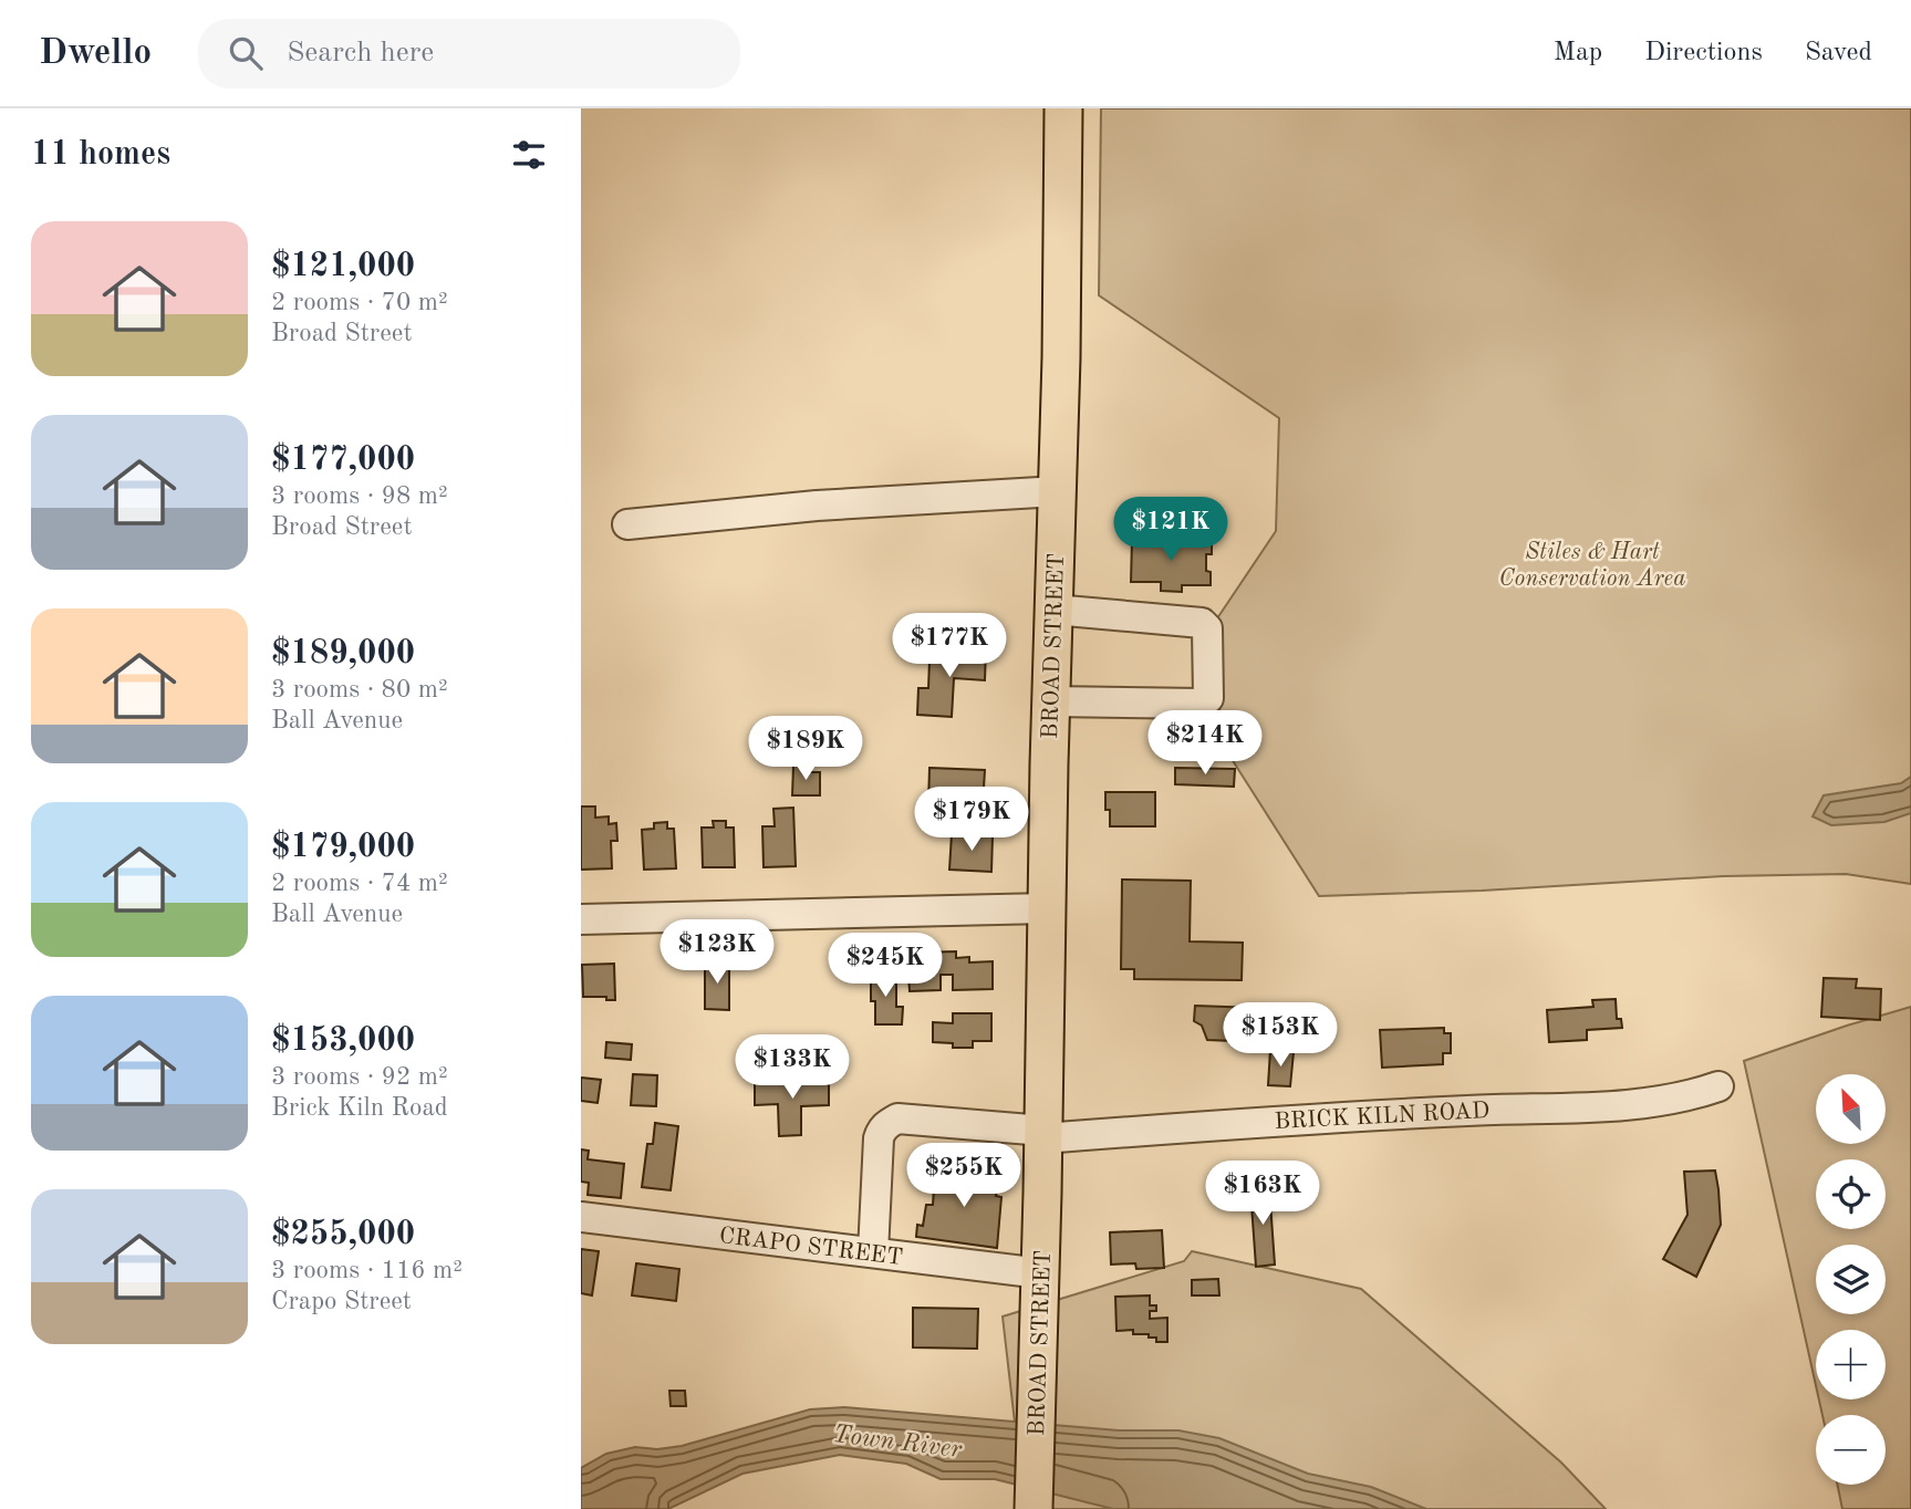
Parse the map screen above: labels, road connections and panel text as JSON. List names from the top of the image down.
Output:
{
  "streets": {
    "main road": ["BROAD STREET"],
    "street": ["BRICK KILN ROAD", "CRAPO STREET"]
  },
  "crossings": [
    ["BROAD STREET", "BRICK KILN ROAD"],
    ["BROAD STREET", "CRAPO STREET"],
    ["BRICK KILN ROAD", "CRAPO STREET"]
  ],
  "water": ["Town River"],
  "parks": ["Stiles & Hart Conservation Area"],
  "north": "top left",
  "page": {
    "header": "Dwello",
    "search": "Search here",
    "nav": ["Map", "Directions", "Saved"],
    "heading": "11 homes",
    "list": [
      {
        "name": "$121,000",
        "note": "2 rooms · 70 m² · Broad Street"
      },
      {
        "name": "$177,000",
        "note": "3 rooms · 98 m² · Broad Street"
      },
      {
        "name": "$189,000",
        "note": "3 rooms · 80 m² · Ball Avenue"
      },
      {
        "name": "$179,000",
        "note": "2 rooms · 74 m² · Ball Avenue"
      },
      {
        "name": "$153,000",
        "note": "3 rooms · 92 m² · Brick Kiln Road"
      },
      {
        "name": "$255,000",
        "note": "3 rooms · 116 m² · Crapo Street"
      }
    ],
    "price": [
      "$121K",
      "$177K",
      "$214K",
      "$189K",
      "$179K",
      "$123K",
      "$245K",
      "$153K",
      "$133K",
      "$255K",
      "$163K"
    ],
    "map_buttons": ["+", "−"]
  }
}
